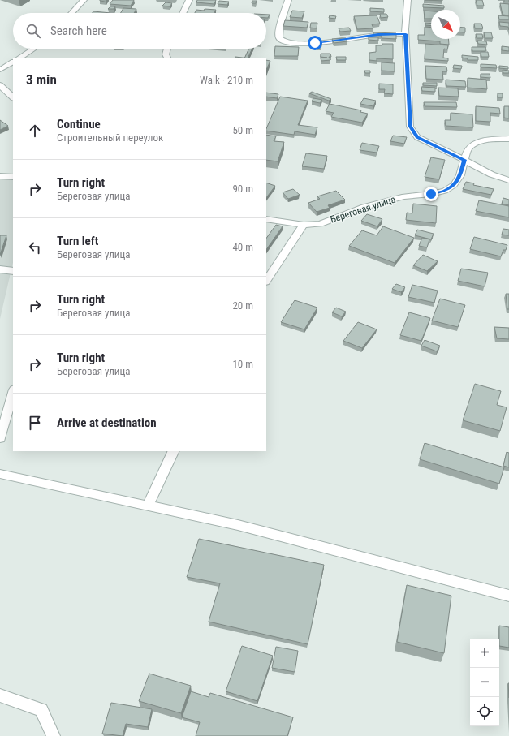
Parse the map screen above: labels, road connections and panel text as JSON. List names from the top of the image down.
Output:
{
  "streets": {
    "street": ["Береговая улица"]
  },
  "north": "bottom right",
  "page": {
    "search": "Search here",
    "heading": ["3 min", "Walk · 210 m"],
    "list": [
      ["Continue", "Строительный переулок", "50 m"],
      ["Turn right", "Береговая улица", "90 m"],
      ["Turn left", "Береговая улица", "40 m"],
      ["Turn right", "Береговая улица", "20 m"],
      ["Turn right", "Береговая улица", "10 m"],
      "Arrive at destination"
    ],
    "map_buttons": ["+", "−"]
  }
}
